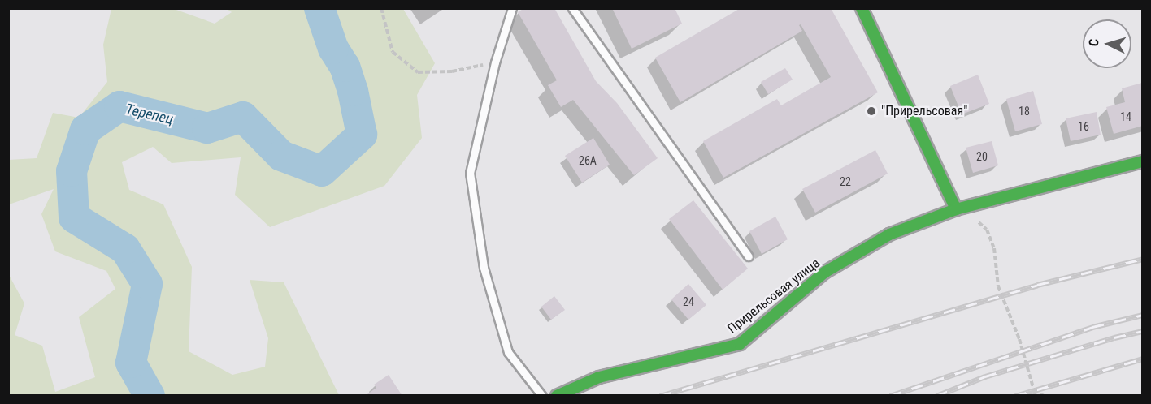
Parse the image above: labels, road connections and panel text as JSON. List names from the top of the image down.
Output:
{
  "streets": {
    "street": ["Прирельсовая улица"]
  },
  "water": ["Терепец"],
  "places": ["\"Прирельсовая\""],
  "house_numbers": [
    "18",
    "14",
    "16",
    "20",
    "26А",
    "22",
    "24"
  ],
  "north": "left"
}
